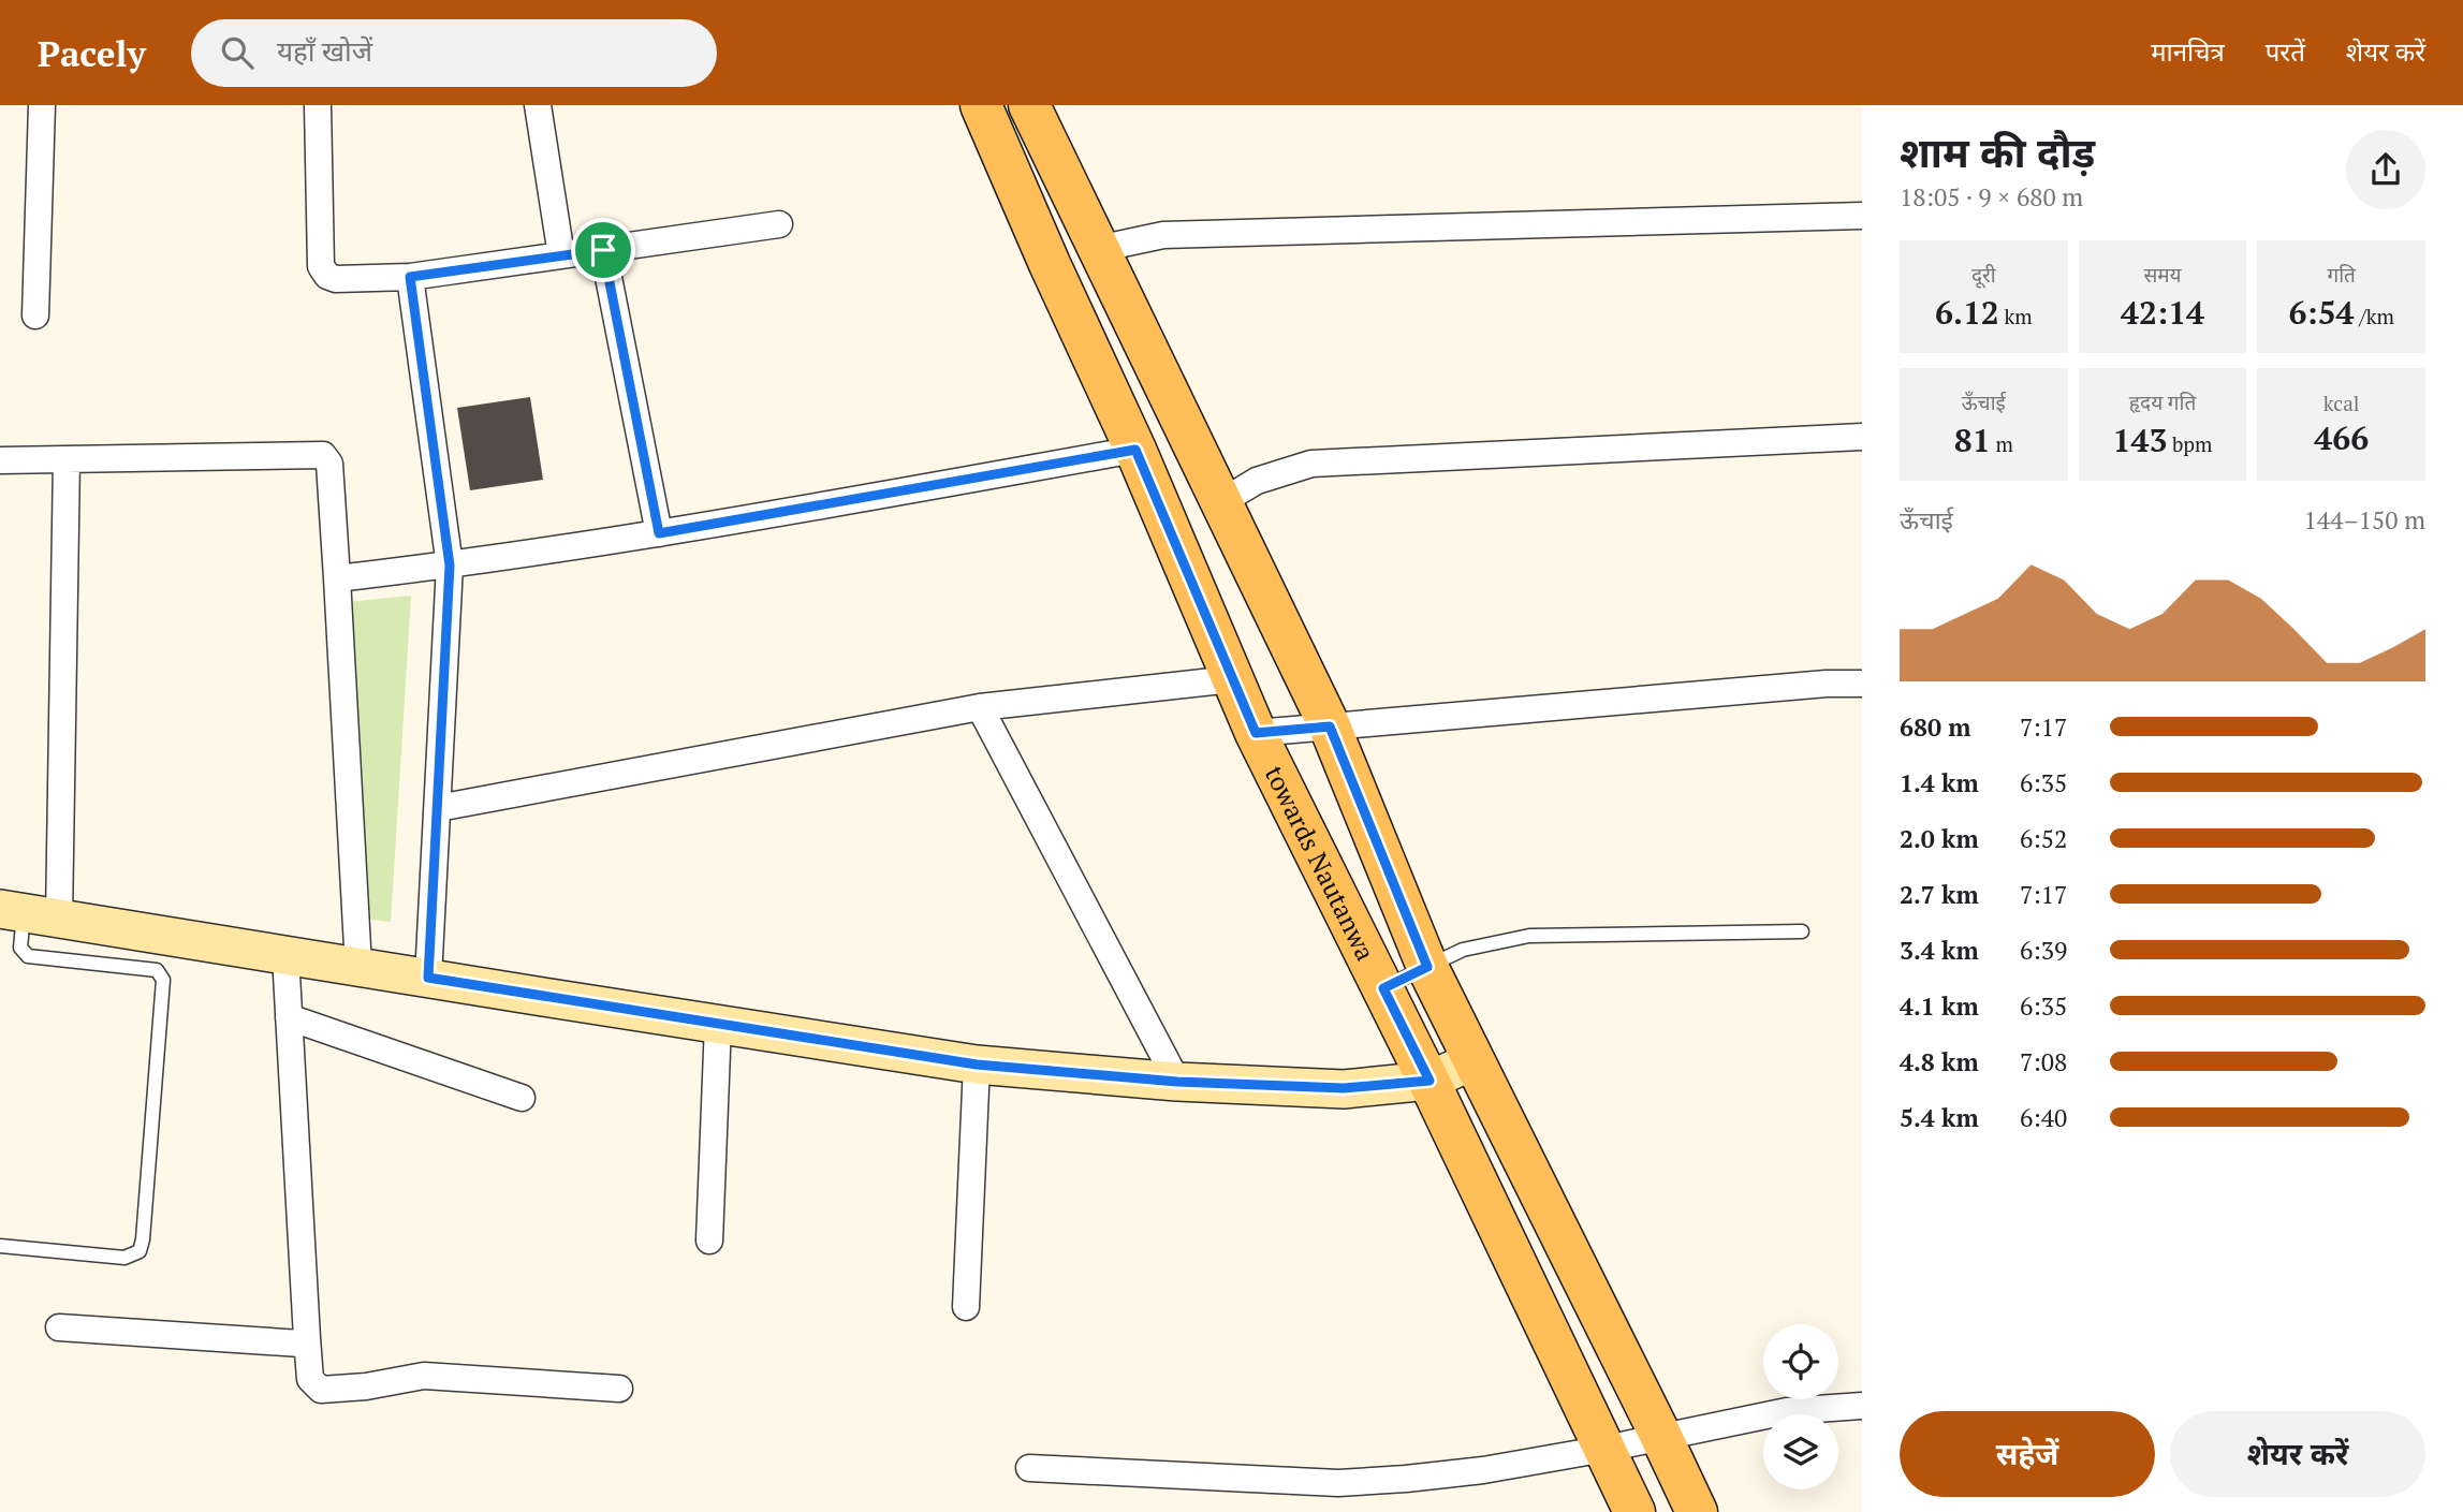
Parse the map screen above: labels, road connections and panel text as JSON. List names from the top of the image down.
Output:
{
  "streets": {
    "main road": ["towards Nautanwa"]
  },
  "page": {
    "header": "Pacely",
    "search": "यहाँ खोजें",
    "nav": ["मानचित्र", "परतें", "शेयर करें"],
    "heading": ["शाम की दौड़", "18:05 · 9 × 680 m"],
    "stats": [
      ["दूरी", "6.12 km"],
      ["समय", "42:14"],
      ["गति", "6:54 /km"],
      ["ऊँचाई", "81 m"],
      ["हृदय गति", "143 bpm"],
      ["kcal", "466"]
    ],
    "chart": ["ऊँचाई", "144–150 m"],
    "list": [
      {
        "name": "680 m",
        "note": "7:17"
      },
      {
        "name": "1.4 km",
        "note": "6:35"
      },
      {
        "name": "2.0 km",
        "note": "6:52"
      },
      {
        "name": "2.7 km",
        "note": "7:17"
      },
      {
        "name": "3.4 km",
        "note": "6:39"
      },
      {
        "name": "4.1 km",
        "note": "6:35"
      },
      {
        "name": "4.8 km",
        "note": "7:08"
      },
      {
        "name": "5.4 km",
        "note": "6:40"
      }
    ],
    "buttons": ["सहेजें", "शेयर करें"]
  }
}
